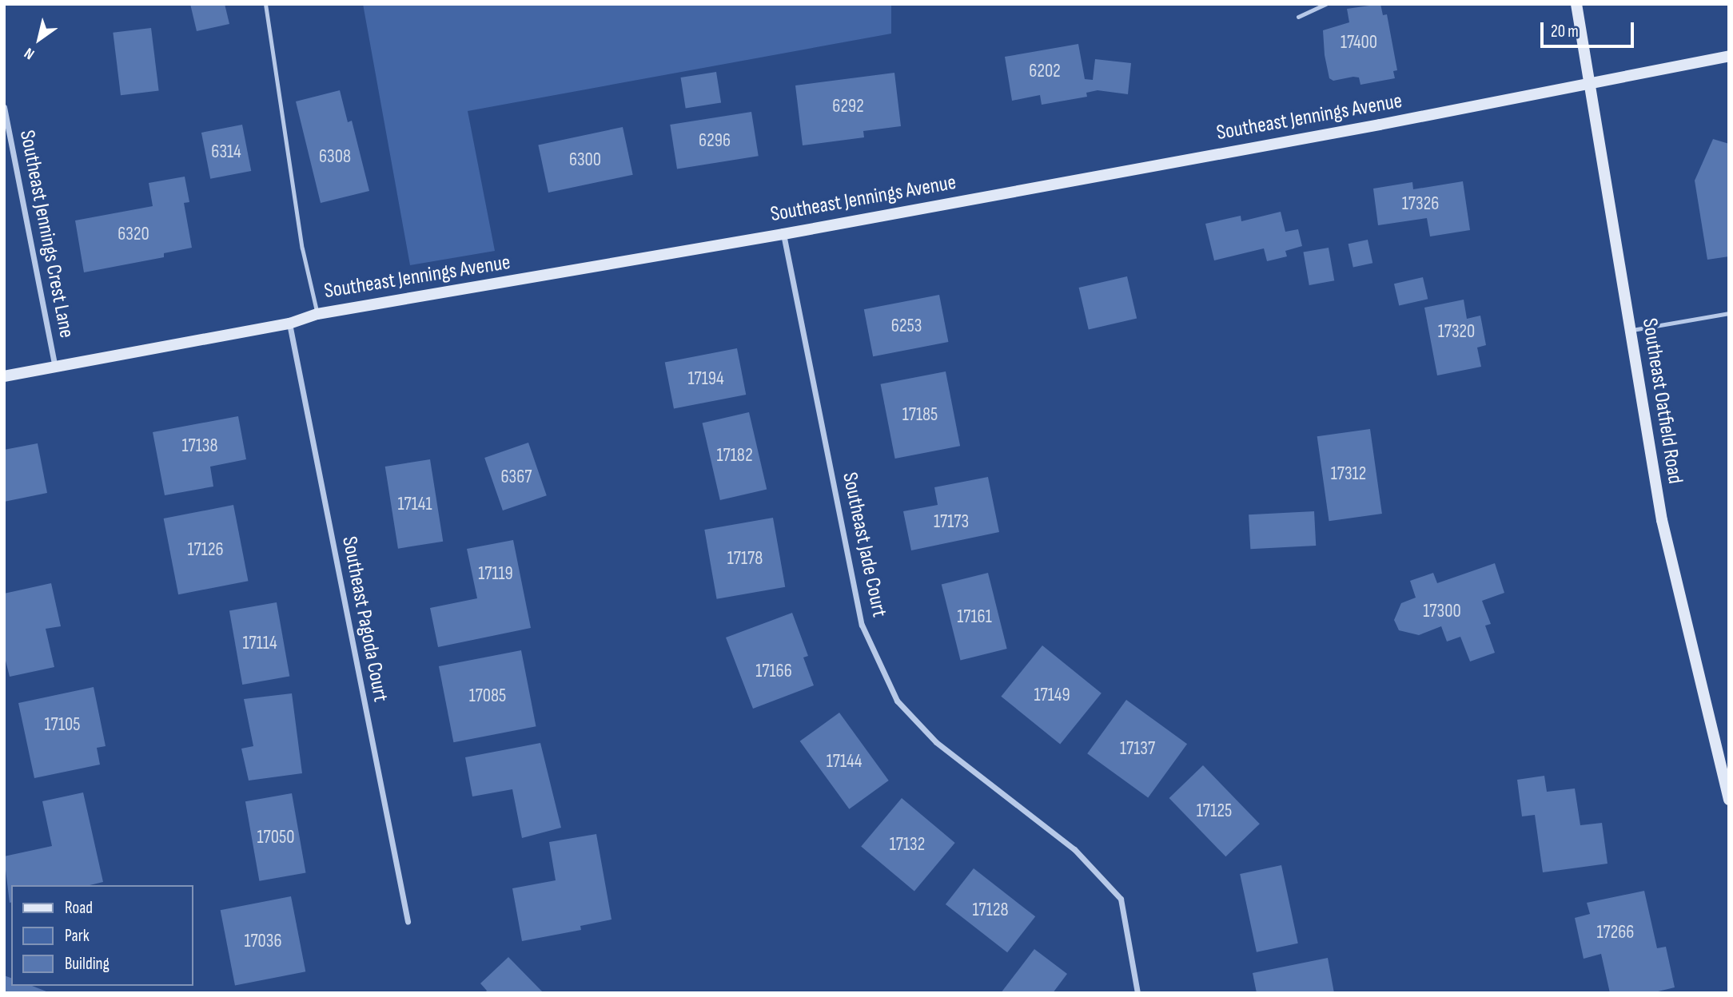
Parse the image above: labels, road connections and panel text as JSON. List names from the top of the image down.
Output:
{
  "streets": {
    "main road": ["Southeast Jennings Avenue", "Southeast Oatfield Road"],
    "street": ["Southeast Jennings Crest Lane", "Southeast Jade Court", "Southeast Pagoda Court"]
  },
  "crossings": [
    ["Southeast Jennings Avenue", "Southeast Jennings Crest Lane"],
    ["Southeast Jennings Avenue", "Southeast Oatfield Road"],
    ["Southeast Jennings Avenue", "Southeast Jade Court"],
    ["Southeast Jennings Avenue", "Southeast Pagoda Court"]
  ],
  "house_numbers": [
    "17400",
    "6202",
    "6292",
    "6296",
    "6314",
    "6308",
    "6300",
    "17326",
    "6320",
    "6253",
    "17320",
    "17194",
    "17185",
    "17138",
    "17182",
    "17312",
    "6367",
    "17141",
    "17173",
    "17126",
    "17178",
    "17119",
    "17300",
    "17161",
    "17114",
    "17166",
    "17149",
    "17085",
    "17105",
    "17137",
    "17144",
    "17125",
    "17050",
    "17132",
    "17128",
    "17266",
    "17036"
  ],
  "legend": ["Road", "Park", "Building"],
  "scale_bar": "20 m",
  "north": "bottom left"
}
